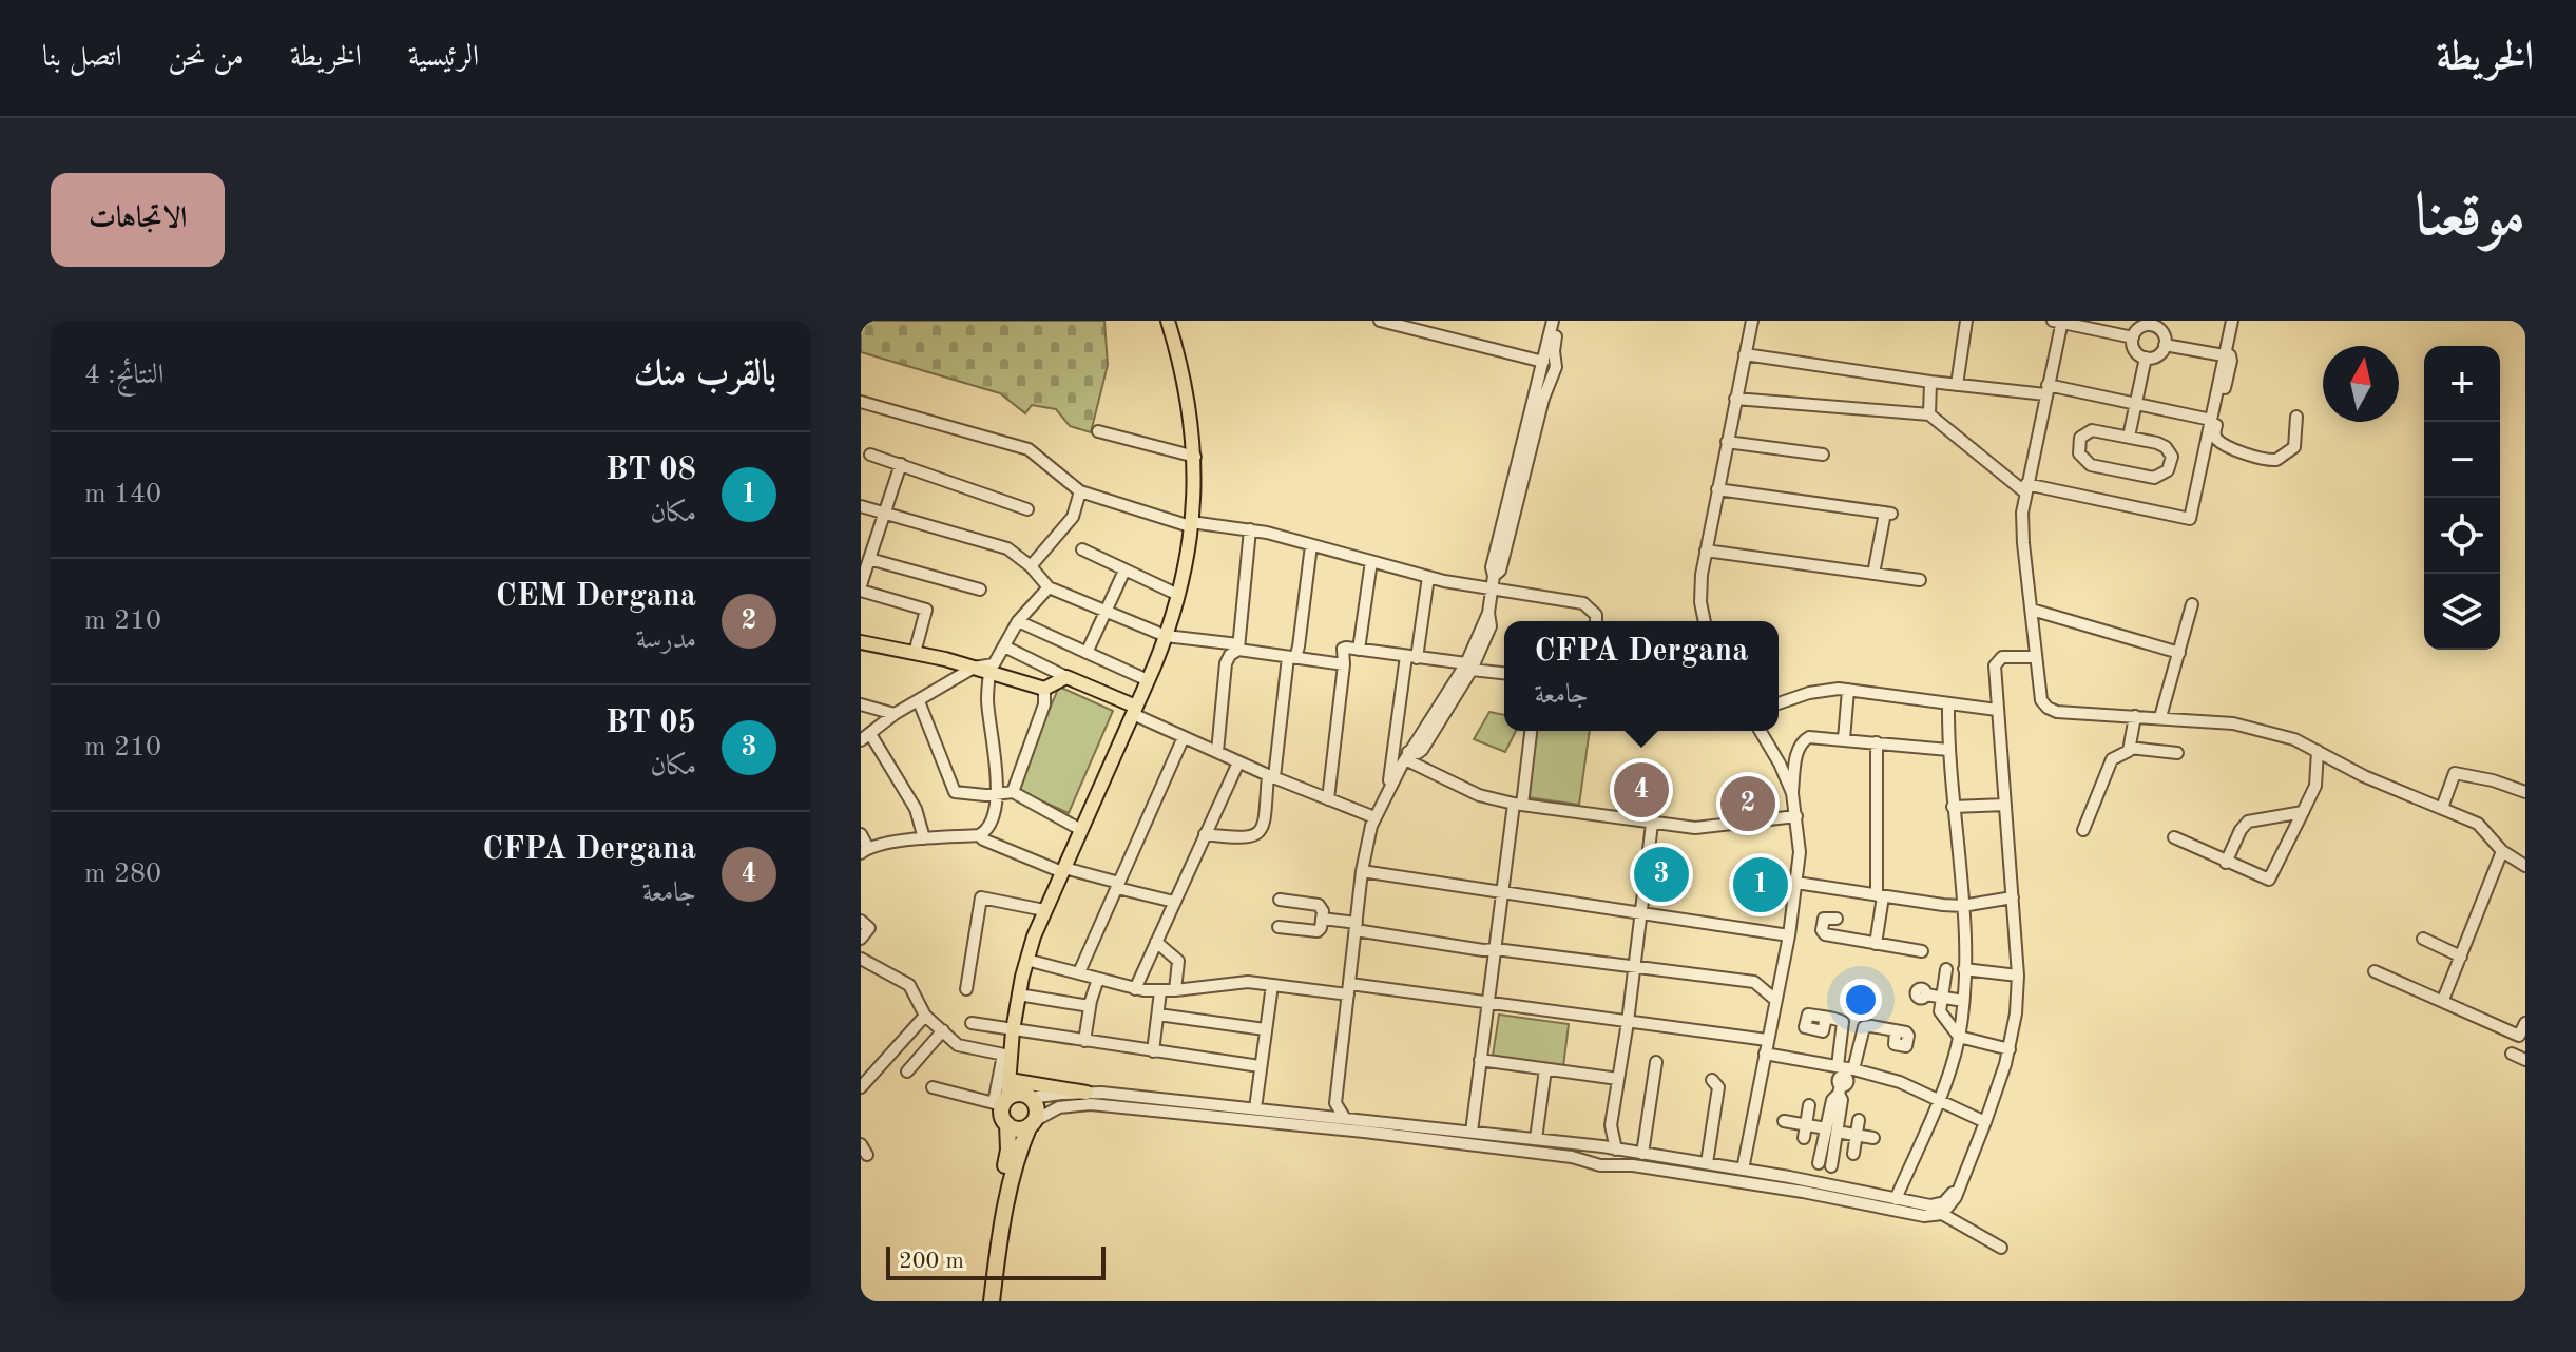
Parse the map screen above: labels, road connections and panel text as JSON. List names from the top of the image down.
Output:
{
  "scale_bar": "200 m",
  "north": "top",
  "page": {
    "header": "الخريطة",
    "nav": [
      "الرئيسية",
      "الخريطة",
      "من نحن",
      "اتصل بنا"
    ],
    "title": "موقعنا",
    "buttons": "الاتجاهات",
    "heading": ["بالقرب منك", "النتائج: 4"],
    "map_buttons": ["+", "−"],
    "list": [
      {
        "mark": "1",
        "name": "BT 08",
        "note": "مكان",
        "value": "140 m"
      },
      {
        "mark": "2",
        "name": "CEM Dergana",
        "note": "مدرسة",
        "value": "210 m"
      },
      {
        "mark": "3",
        "name": "BT 05",
        "note": "مكان",
        "value": "210 m"
      },
      {
        "mark": "4",
        "name": "CFPA Dergana",
        "note": "جامعة",
        "value": "280 m"
      }
    ],
    "popup": ["CFPA Dergana", "جامعة"],
    "pins": [
      "4",
      "2",
      "3",
      "1"
    ],
    "scale": "200 m"
  }
}
